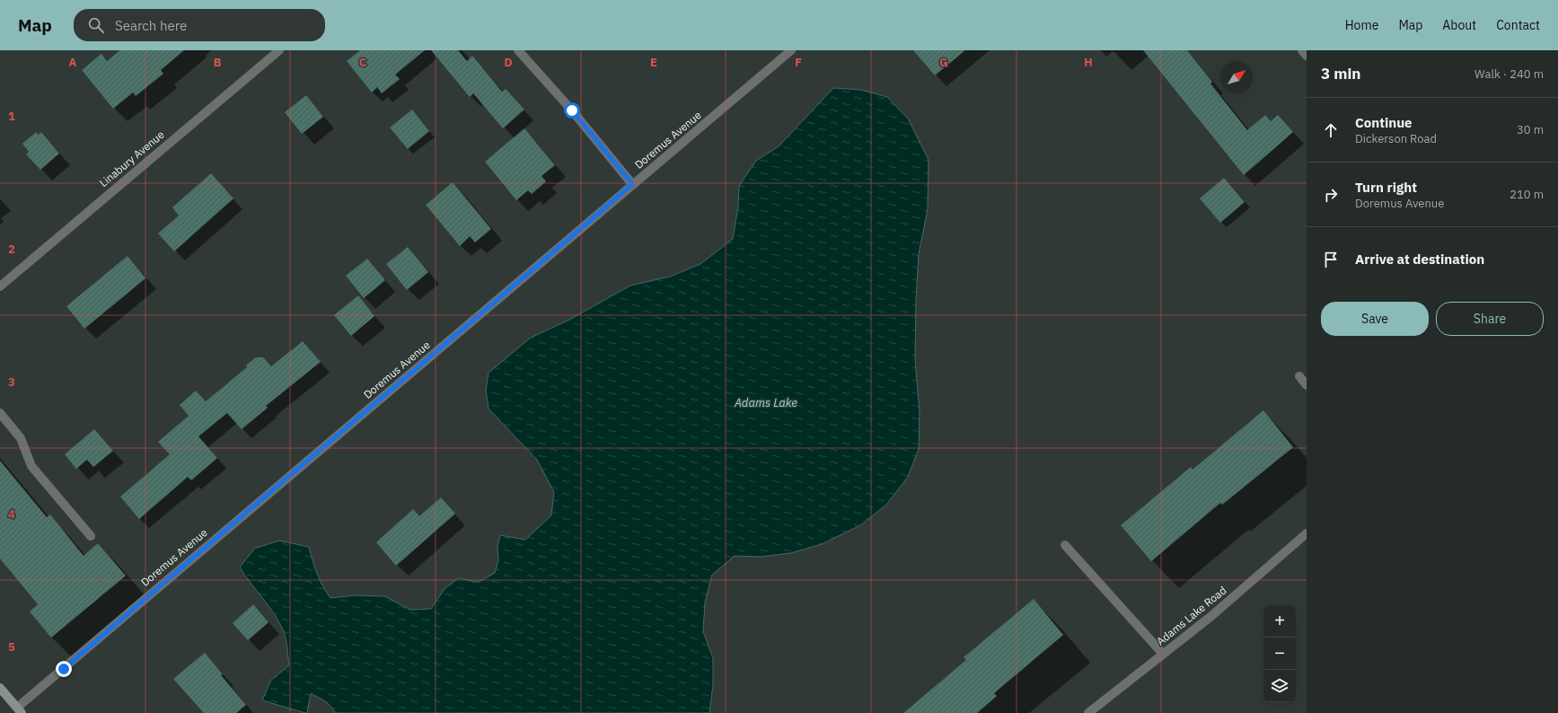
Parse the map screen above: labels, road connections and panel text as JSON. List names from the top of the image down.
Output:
{
  "streets": {
    "street": ["Doremus Avenue", "Linabury Avenue", "Adams Lake Road"]
  },
  "water": ["Adams Lake"],
  "north": "top right",
  "page": {
    "header": "Map",
    "search": "Search here",
    "nav": [
      "Home",
      "Map",
      "About",
      "Contact"
    ],
    "heading": ["3 min", "Walk · 240 m"],
    "list": [
      ["Continue", "Dickerson Road", "30 m"],
      ["Turn right", "Doremus Avenue", "210 m"],
      "Arrive at destination"
    ],
    "buttons": ["Save", "Share"],
    "map_buttons": ["+", "−"]
  },
  "grid": {
    "columns": [
      "A",
      "B",
      "C",
      "D",
      "E",
      "F",
      "G",
      "H"
    ],
    "rows": [
      "1",
      "2",
      "3",
      "4",
      "5"
    ]
  }
}
